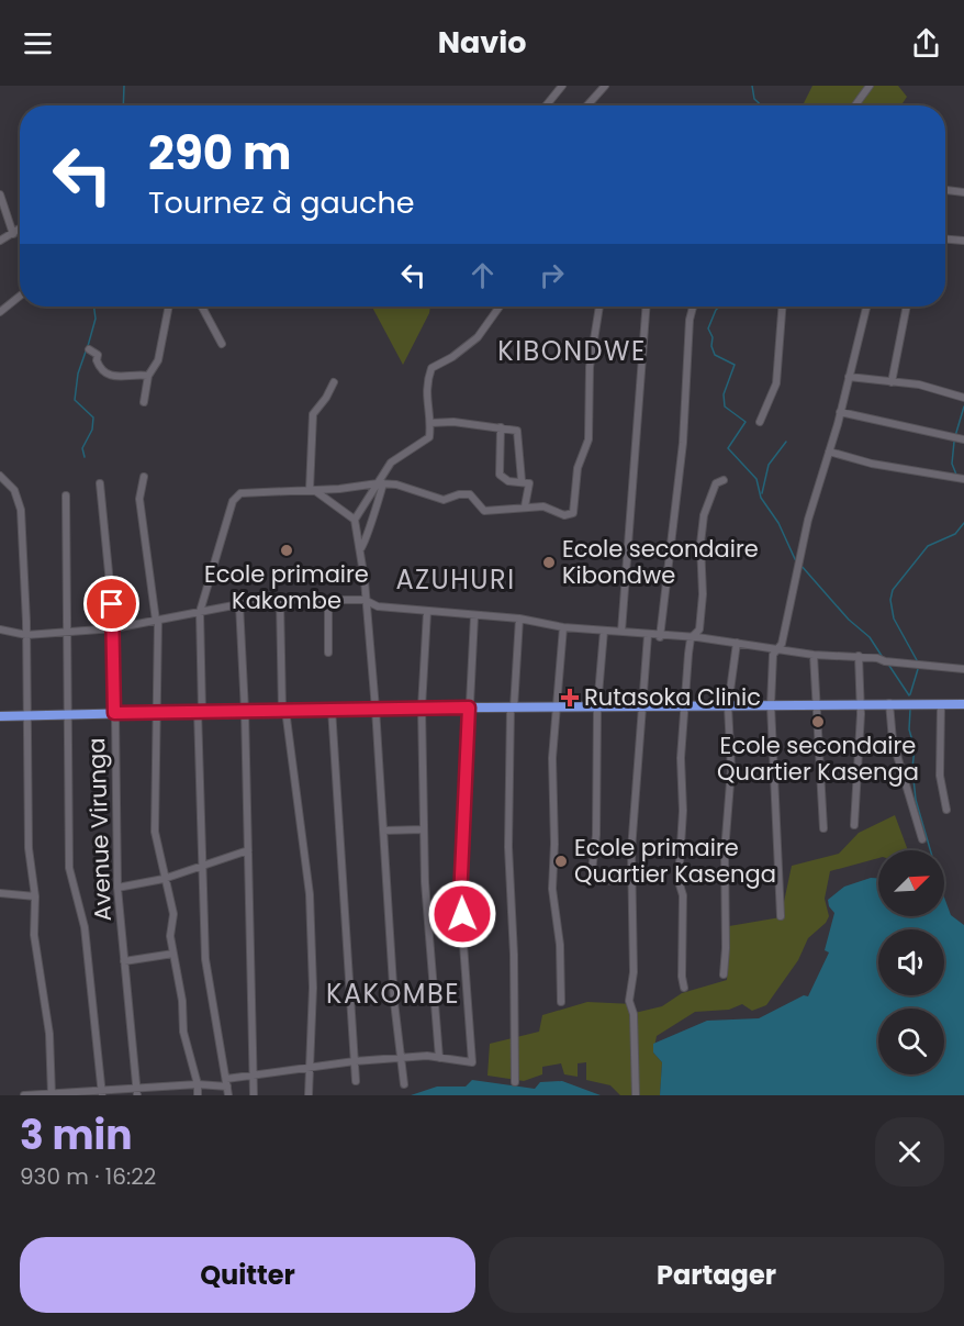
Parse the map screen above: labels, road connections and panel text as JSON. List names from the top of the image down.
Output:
{
  "streets": {
    "street": ["Avenue Virunga"]
  },
  "districts": ["KIBONDWE", "AZUHURI", "KAKOMBE"],
  "places": {
    "other": [
      "Ecole primaire Kakombe",
      "Ecole secondaire Kibondwe",
      "Ecole secondaire Quartier Kasenga",
      "Ecole primaire Quartier Kasenga"
    ],
    "health": ["Rutasoka Clinic"]
  },
  "north": "top right",
  "page": {
    "header": "Navio",
    "turn": ["290 m", "Tournez à gauche"],
    "heading": ["3 min", "930 m · 16:22"],
    "buttons": ["Quitter", "Partager"]
  }
}
